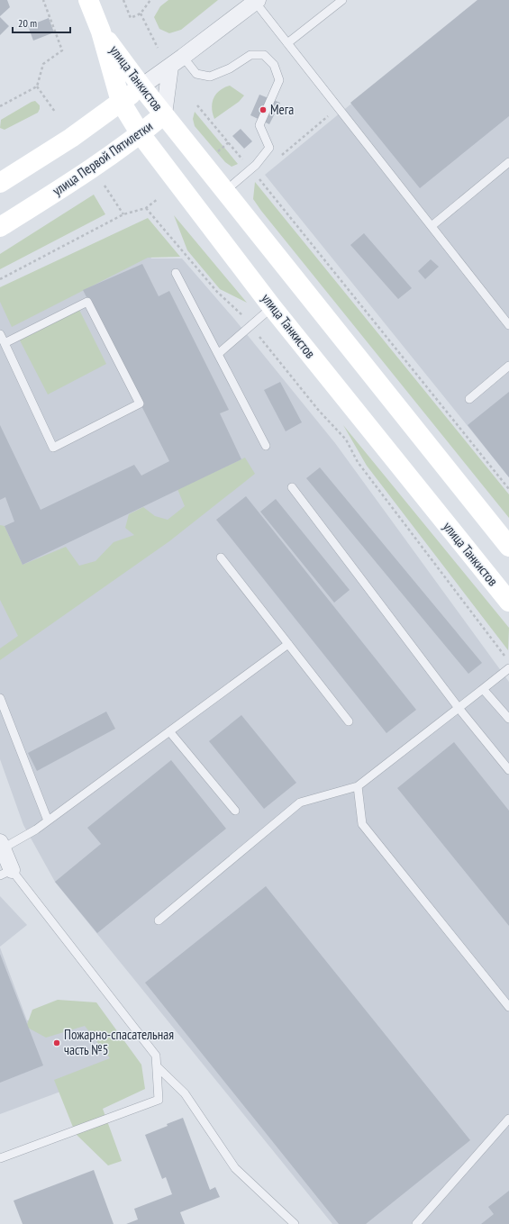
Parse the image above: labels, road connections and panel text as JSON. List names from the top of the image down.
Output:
{
  "streets": {
    "main road": ["улица Танкистов", "улица Первой Пятилетки"]
  },
  "crossings": [
    ["улица Танкистов", "улица Первой Пятилетки"]
  ],
  "places": ["Мега", "Пожарно-спасательная часть №5"],
  "scale_bar": "20 m"
}
